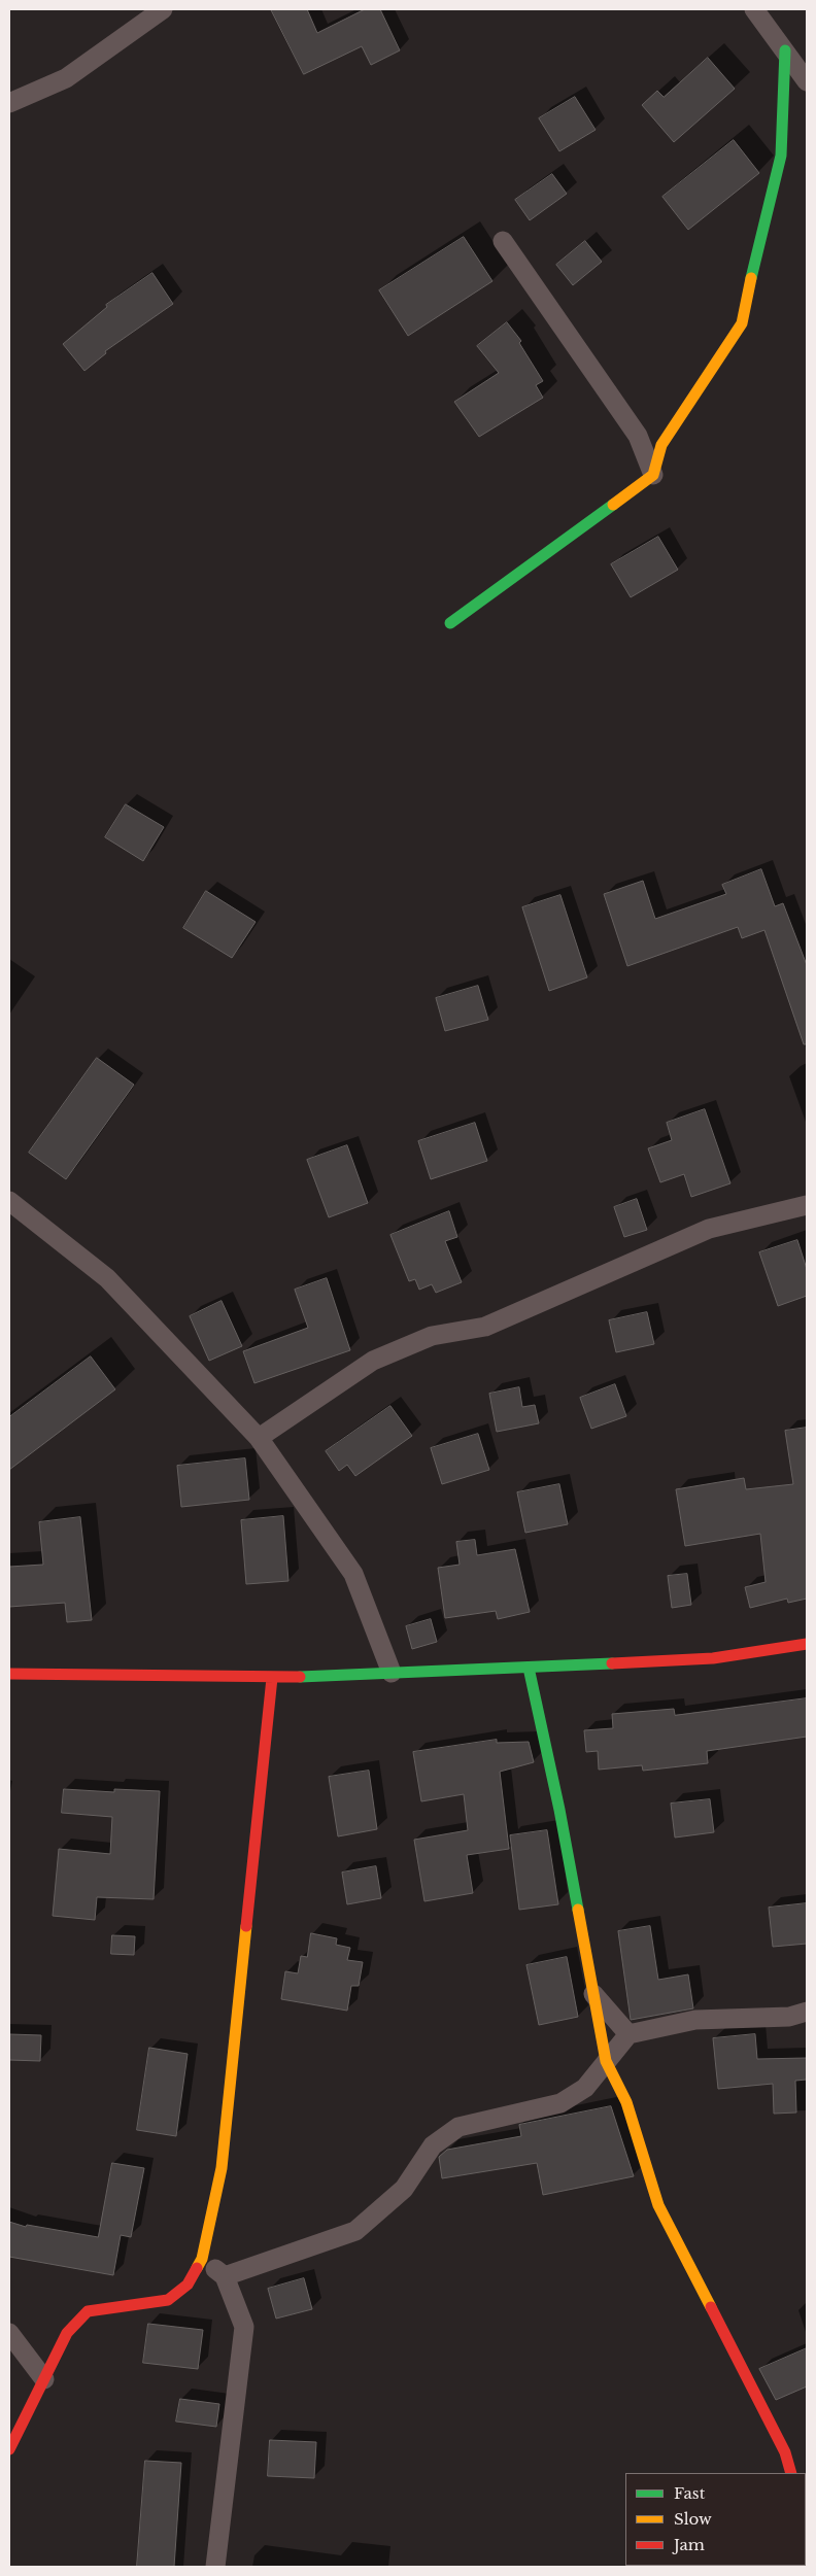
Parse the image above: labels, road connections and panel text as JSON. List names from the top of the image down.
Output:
{
  "legend": ["Fast", "Slow", "Jam"]
}
